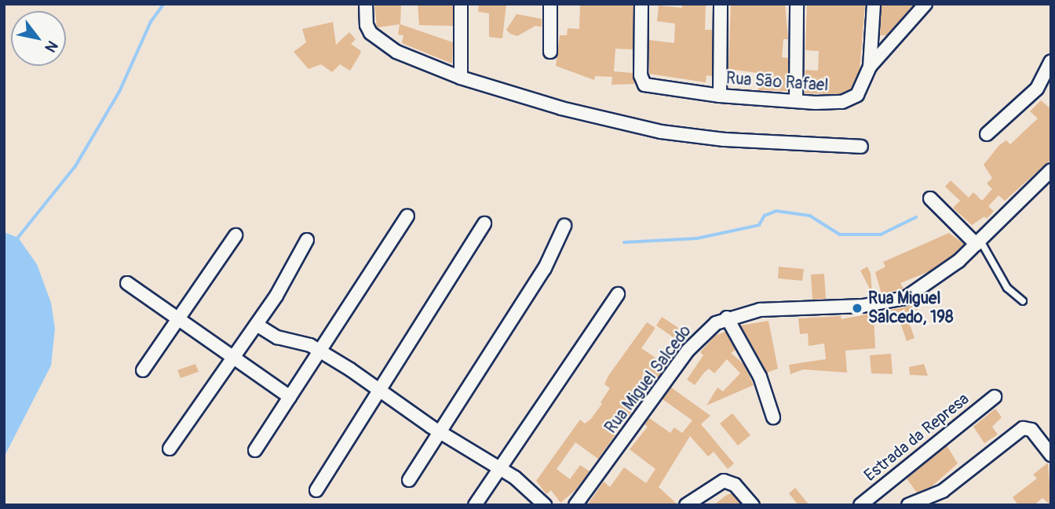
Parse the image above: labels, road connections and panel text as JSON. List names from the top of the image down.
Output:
{
  "streets": {
    "street": ["Rua São Rafael", "Rua Miguel Salcedo", "Estrada da Represa"]
  },
  "places": ["Rua Miguel Salcedo, 198"],
  "north": "bottom right"
}
